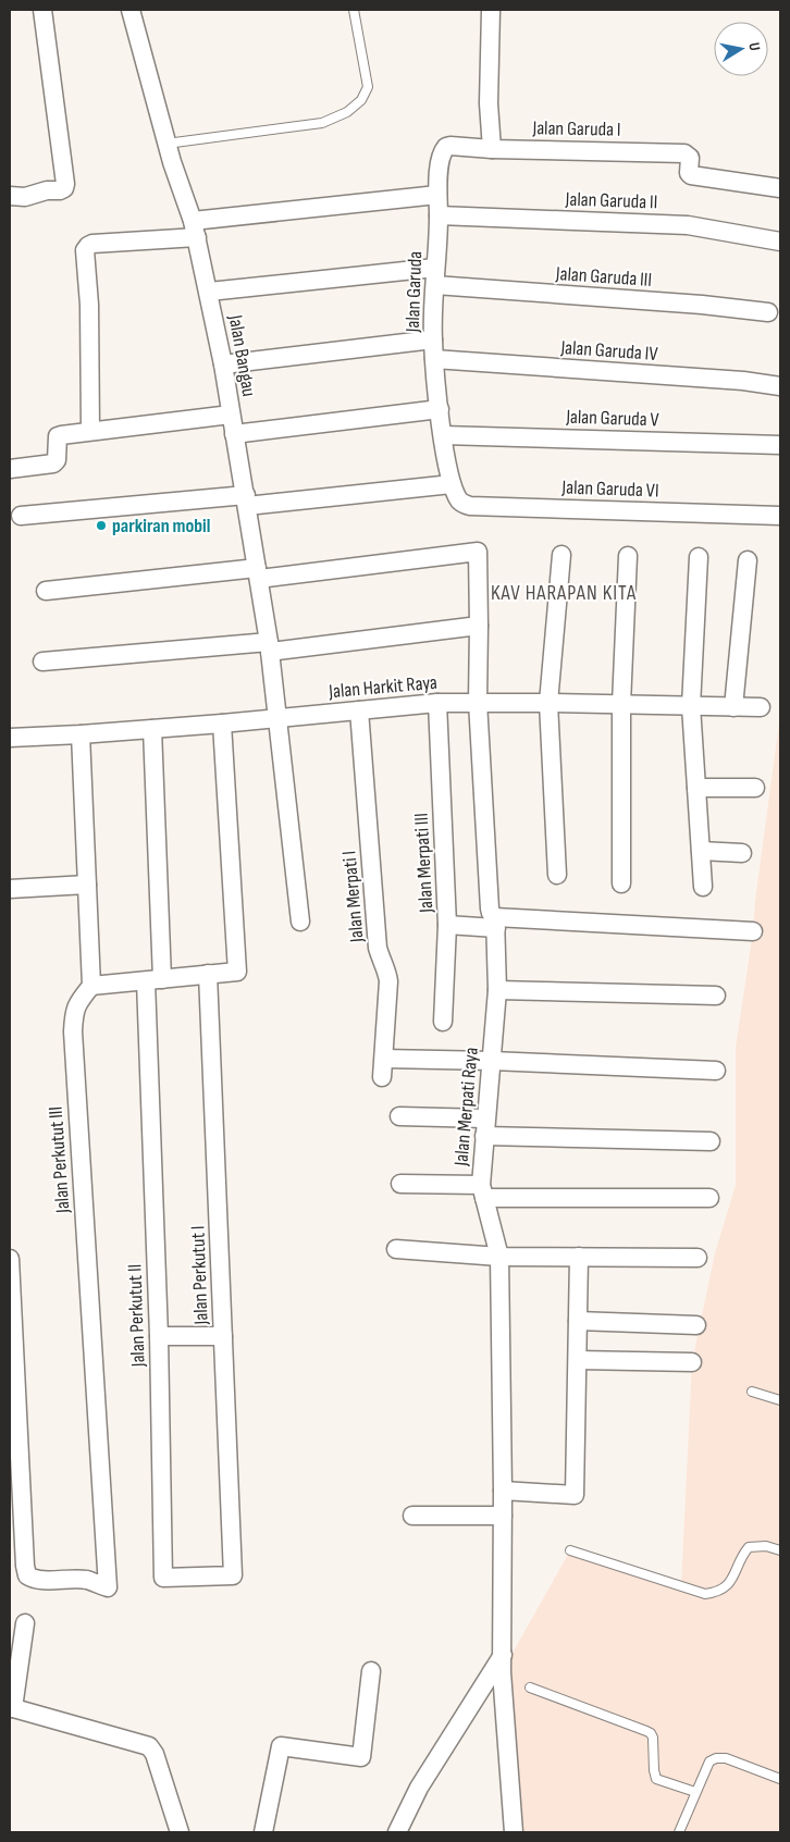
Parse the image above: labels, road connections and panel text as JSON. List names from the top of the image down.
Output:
{
  "streets": {
    "street": [
      "Jalan Garuda I",
      "Jalan Garuda II",
      "Jalan Garuda III",
      "Jalan Garuda",
      "Jalan Garuda IV",
      "Jalan Bangau",
      "Jalan Garuda V",
      "Jalan Garuda VI",
      "Jalan Harkit Raya",
      "Jalan Merpati III",
      "Jalan Merpati I",
      "Jalan Merpati Raya",
      "Jalan Perkutut III",
      "Jalan Perkutut I",
      "Jalan Perkutut II"
    ]
  },
  "crossings": [
    ["Jalan Garuda I", "Jalan Garuda"],
    ["Jalan Garuda II", "Jalan Garuda"],
    ["Jalan Garuda III", "Jalan Garuda"],
    ["Jalan Garuda III", "Jalan Bangau"],
    ["Jalan Garuda", "Jalan Garuda IV"],
    ["Jalan Garuda", "Jalan Garuda V"],
    ["Jalan Garuda", "Jalan Garuda VI"],
    ["Jalan Bangau", "Jalan Harkit Raya"],
    ["Jalan Bangau", "Jalan Merpati Raya"],
    ["Jalan Harkit Raya", "Jalan Merpati III"],
    ["Jalan Harkit Raya", "Jalan Merpati I"],
    ["Jalan Harkit Raya", "Jalan Merpati Raya"],
    ["Jalan Harkit Raya", "Jalan Perkutut II"],
    ["Jalan Perkutut I", "Jalan Perkutut II"]
  ],
  "districts": ["KAV HARAPAN KITA"],
  "places": ["parkiran mobil"],
  "north": "right"
}
